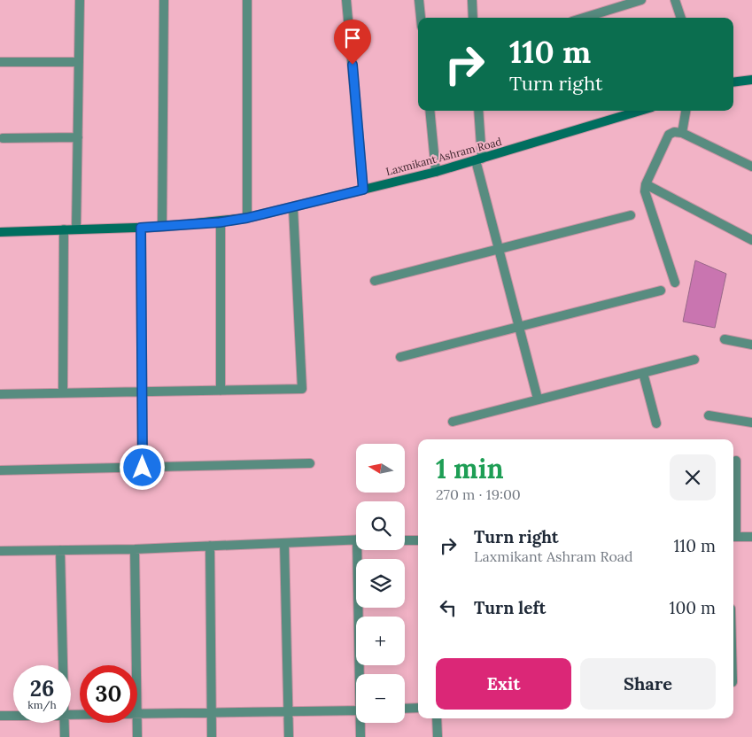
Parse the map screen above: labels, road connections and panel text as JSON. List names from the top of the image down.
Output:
{
  "streets": {
    "street": ["Laxmikant Ashram Road"]
  },
  "north": "left",
  "page": {
    "turn": ["110 m", "Turn right"],
    "heading": ["1 min", "270 m · 19:00"],
    "map_buttons": ["+", "−"],
    "list": [
      {
        "name": "Turn right",
        "note": "Laxmikant Ashram Road",
        "value": "110 m"
      },
      {
        "name": "Turn left",
        "value": "100 m"
      }
    ],
    "buttons": ["Exit", "Share"],
    "speed": "26 km/h",
    "limit": "30"
  }
}
